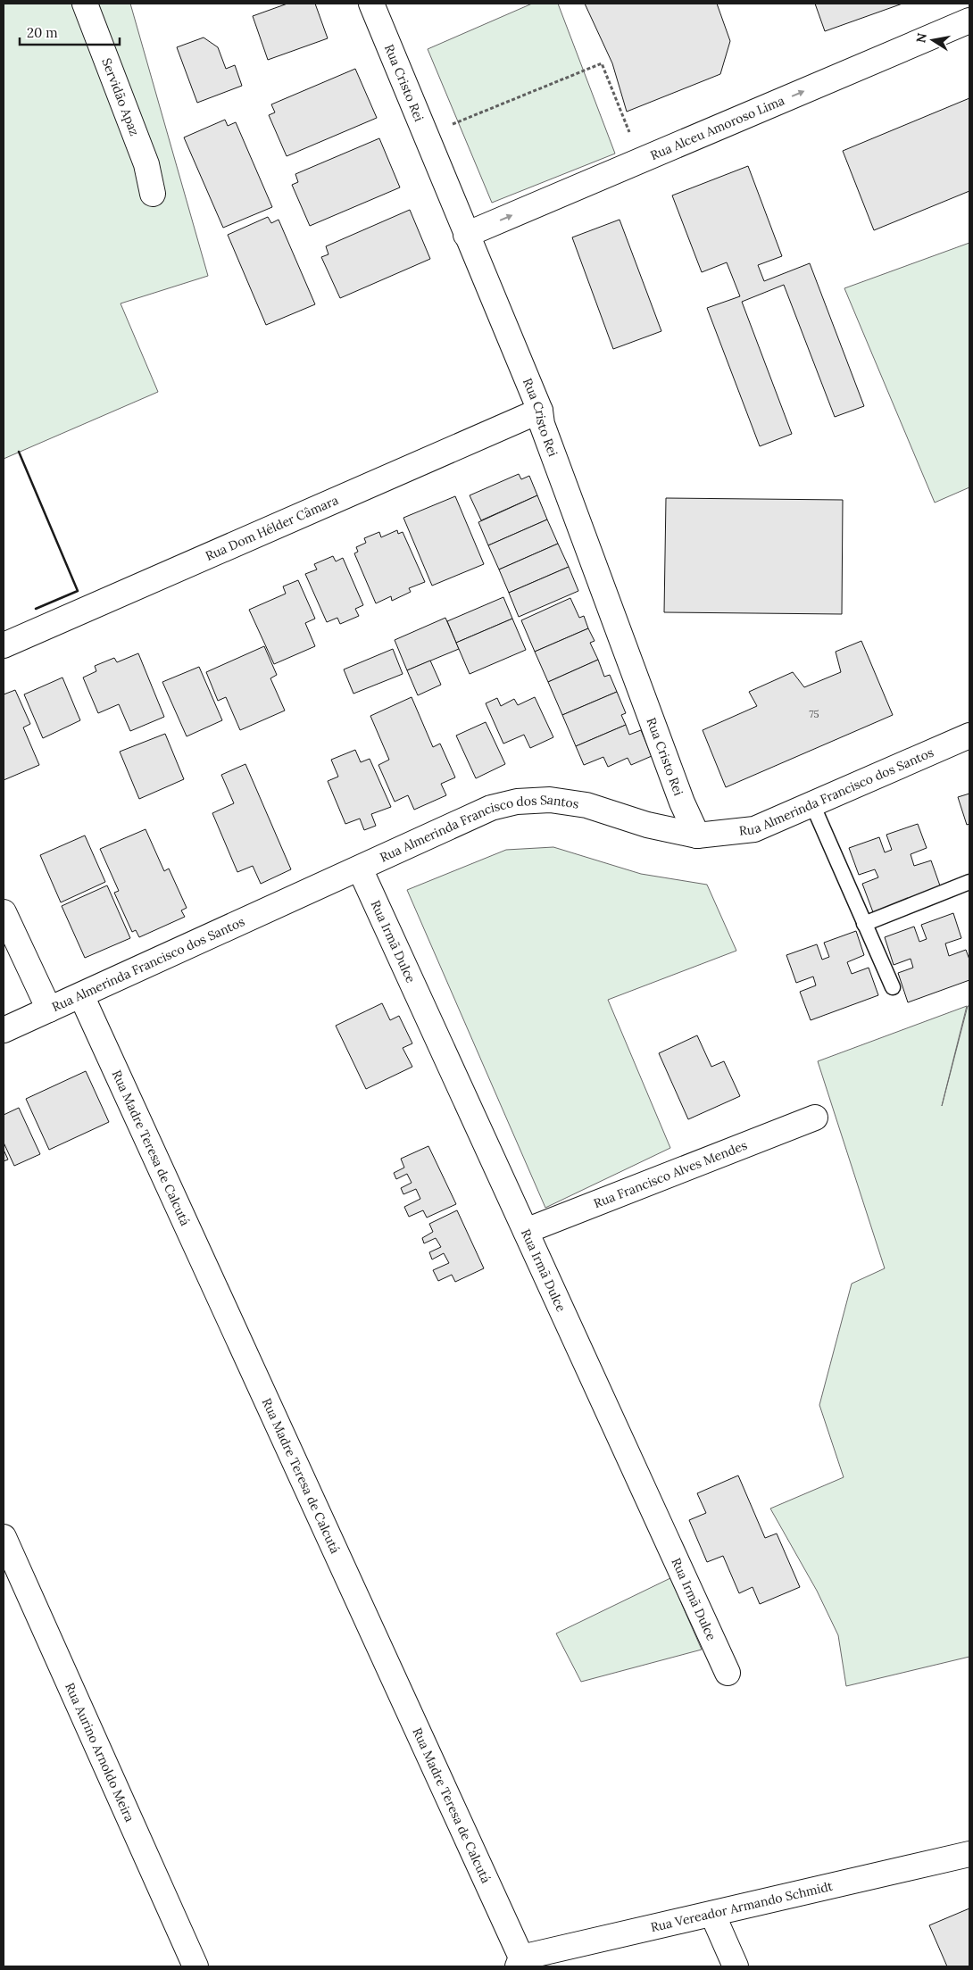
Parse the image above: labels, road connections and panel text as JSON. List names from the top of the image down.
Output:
{
  "streets": {
    "street": [
      "Rua Cristo Rei",
      "Servidão Apaz",
      "Rua Alceu Amoroso Lima",
      "Rua Dom Hélder Câmara",
      "Rua Almerinda Francisco dos Santos",
      "Rua Irmã Dulce",
      "Rua Madre Teresa de Calcutá",
      "Rua Francisco Alves Mendes",
      "Rua Aurino Arnoldo Meira",
      "Rua Vereador Armando Schmidt"
    ]
  },
  "crossings": [
    ["Rua Cristo Rei", "Rua Alceu Amoroso Lima"],
    ["Rua Cristo Rei", "Rua Dom Hélder Câmara"],
    ["Rua Cristo Rei", "Rua Almerinda Francisco dos Santos"],
    ["Rua Almerinda Francisco dos Santos", "Rua Irmã Dulce"],
    ["Rua Almerinda Francisco dos Santos", "Rua Madre Teresa de Calcutá"],
    ["Rua Irmã Dulce", "Rua Francisco Alves Mendes"],
    ["Rua Madre Teresa de Calcutá", "Rua Vereador Armando Schmidt"]
  ],
  "one_way": ["Rua Alceu Amoroso Lima"],
  "house_numbers": ["75"],
  "scale_bar": "20 m",
  "north": "left"
}
